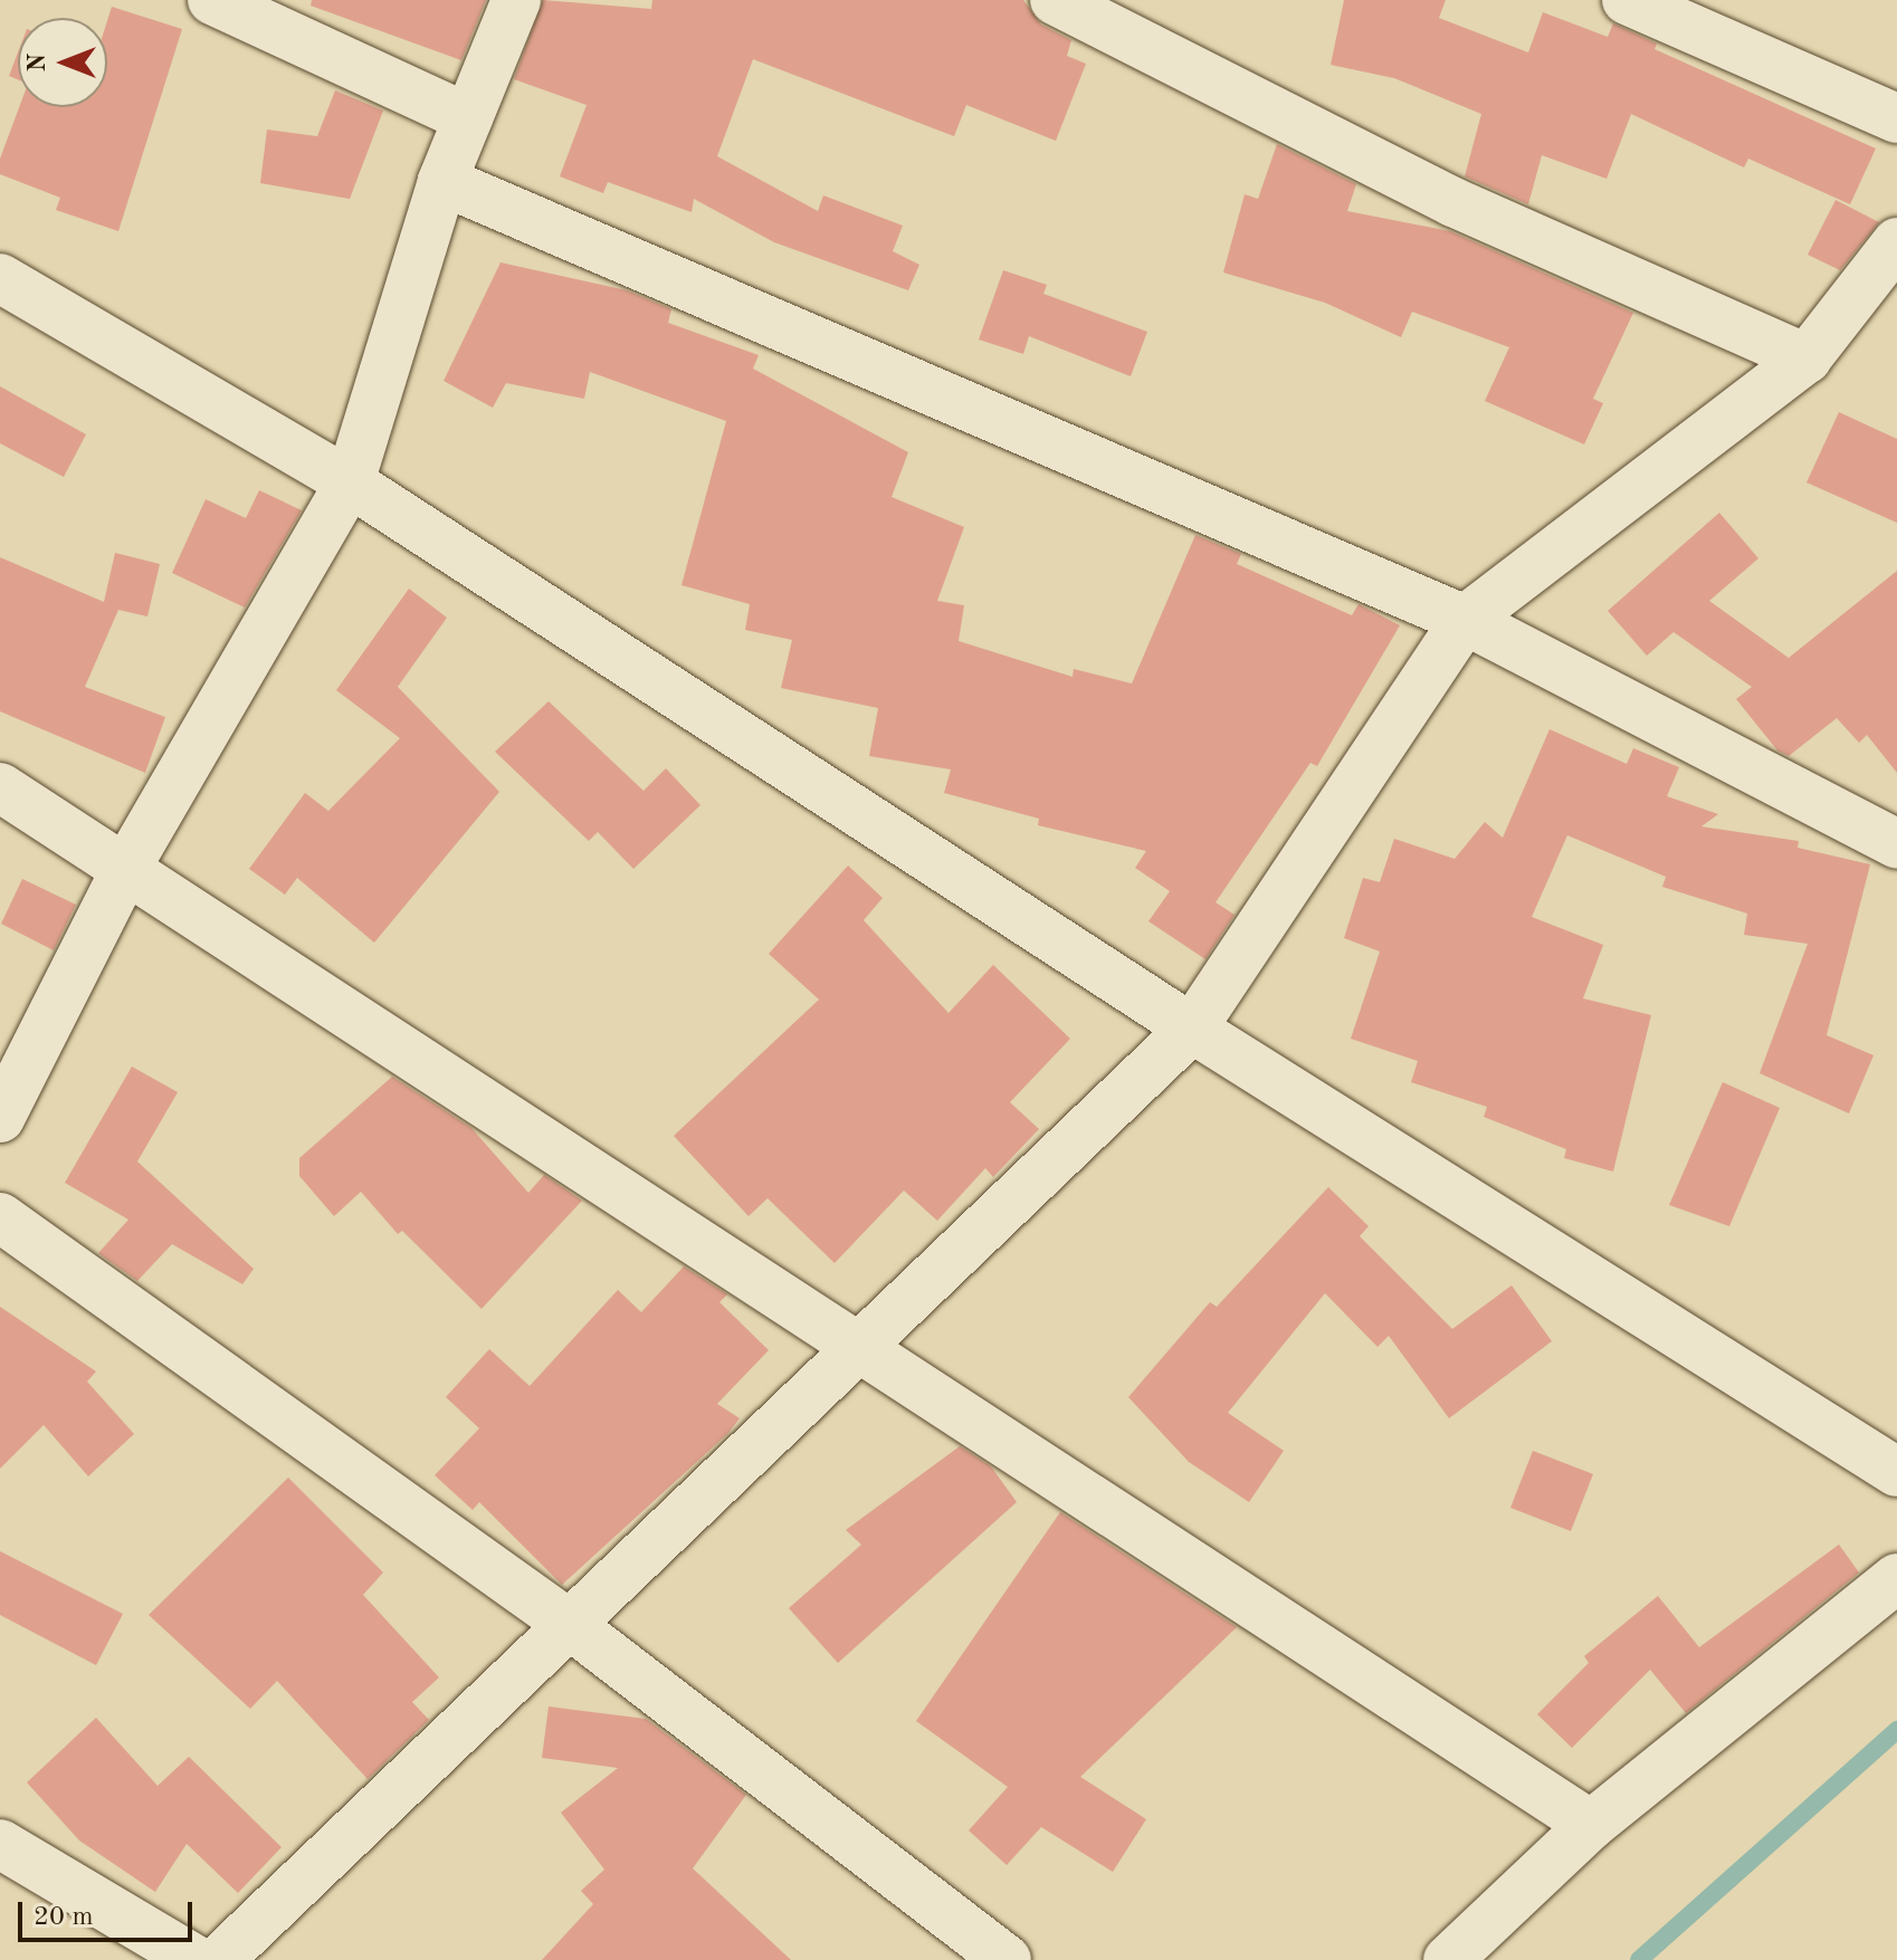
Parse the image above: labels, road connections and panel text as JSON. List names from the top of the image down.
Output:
{
  "scale_bar": "20 m",
  "north": "left"
}
